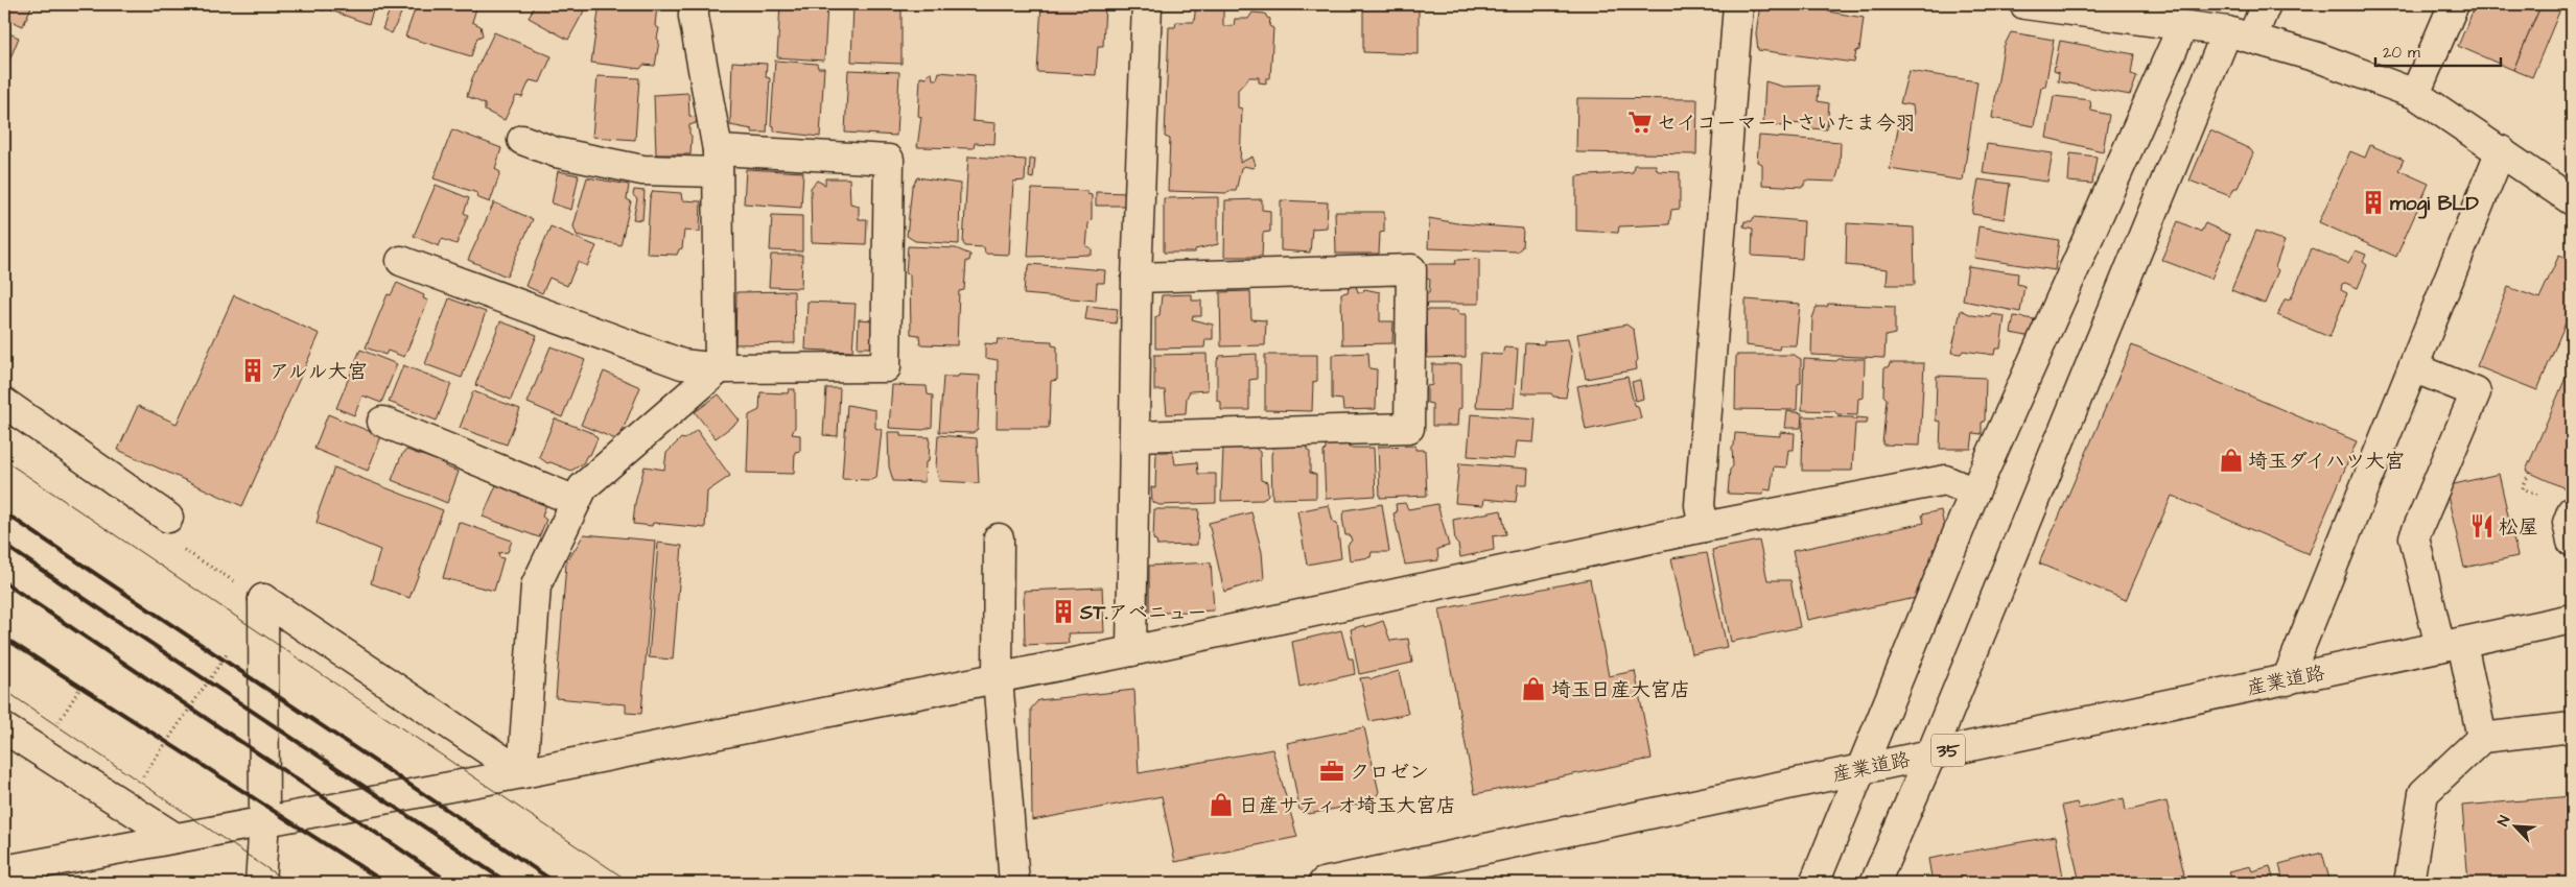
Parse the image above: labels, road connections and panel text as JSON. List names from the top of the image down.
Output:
{
  "streets": {
    "street": ["産業道路", "35"]
  },
  "places": {
    "supermarket": ["セイコーマートさいたま今羽"],
    "building": ["mogi BLD", "アルル大宮", "ST.アベニュー"],
    "shop": ["埼玉ダイハツ大宮", "埼玉日産大宮店", "日産サティオ埼玉大宮店"],
    "restaurant": ["松屋"],
    "office": ["クロゼン"]
  },
  "scale_bar": "20 m",
  "north": "top left"
}
